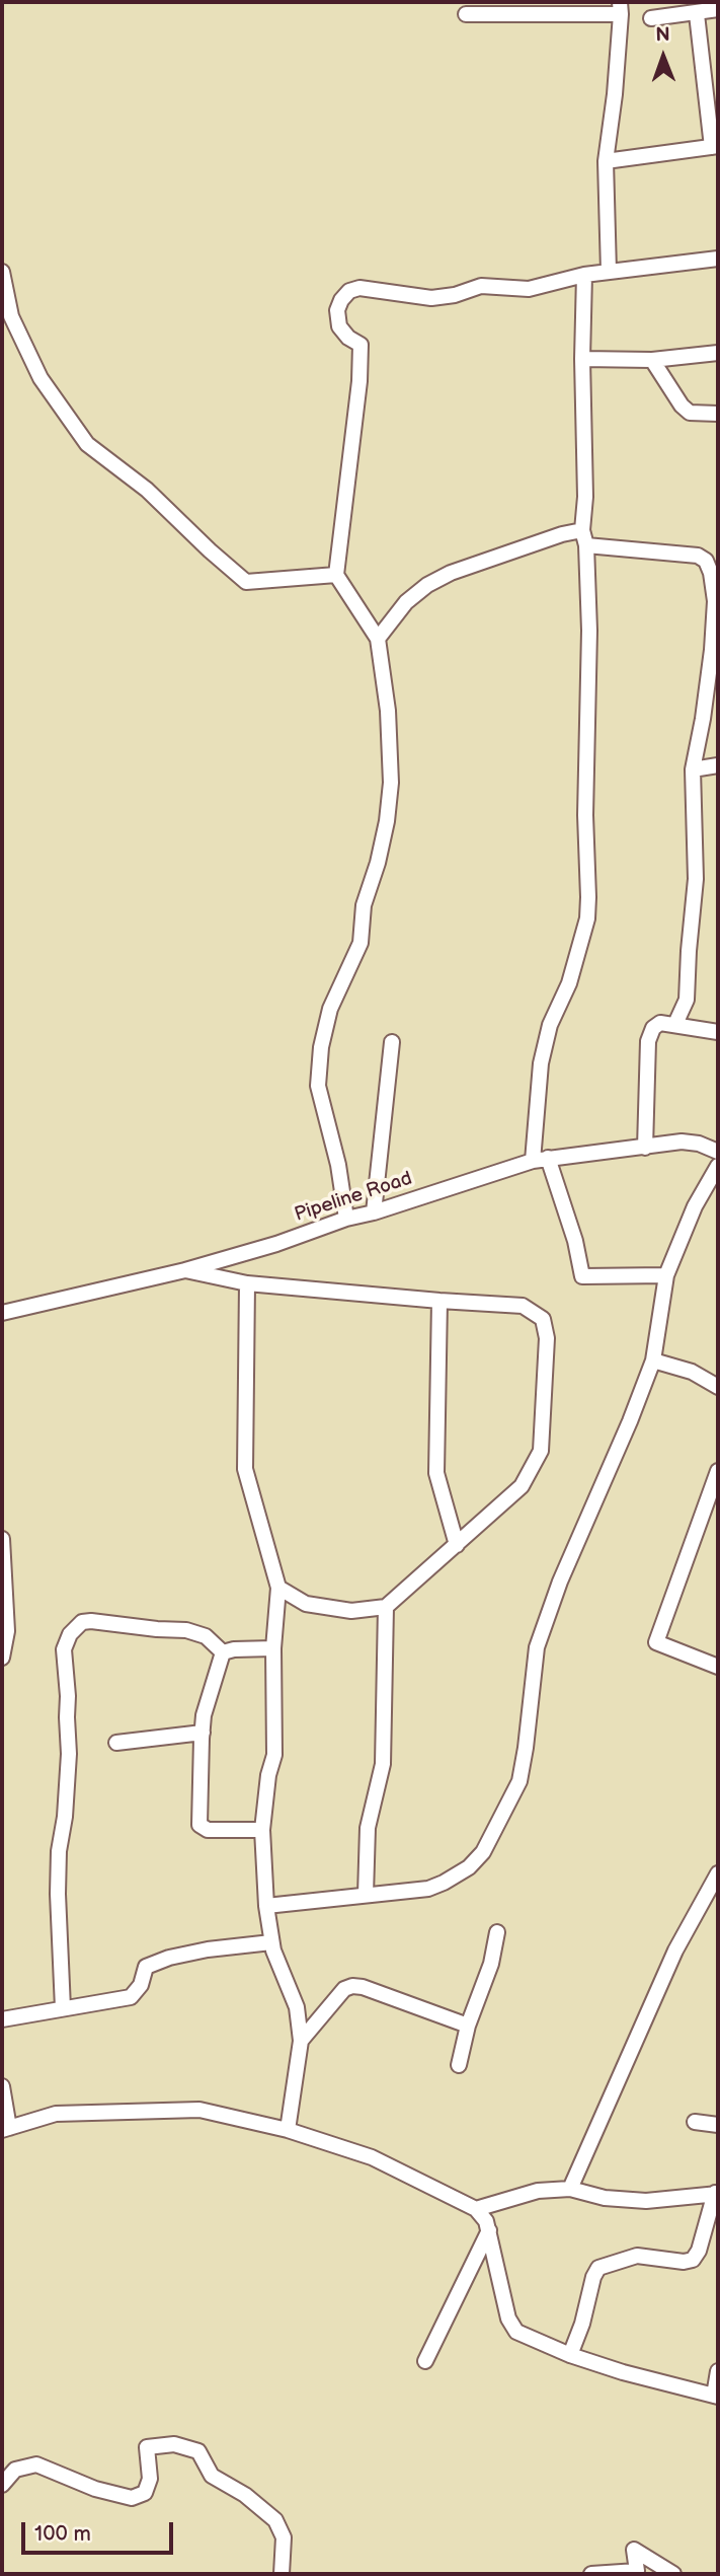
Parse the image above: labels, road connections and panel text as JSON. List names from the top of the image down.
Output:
{
  "streets": {
    "street": ["Pipeline Road"]
  },
  "scale_bar": "100 m",
  "north": "top"
}
